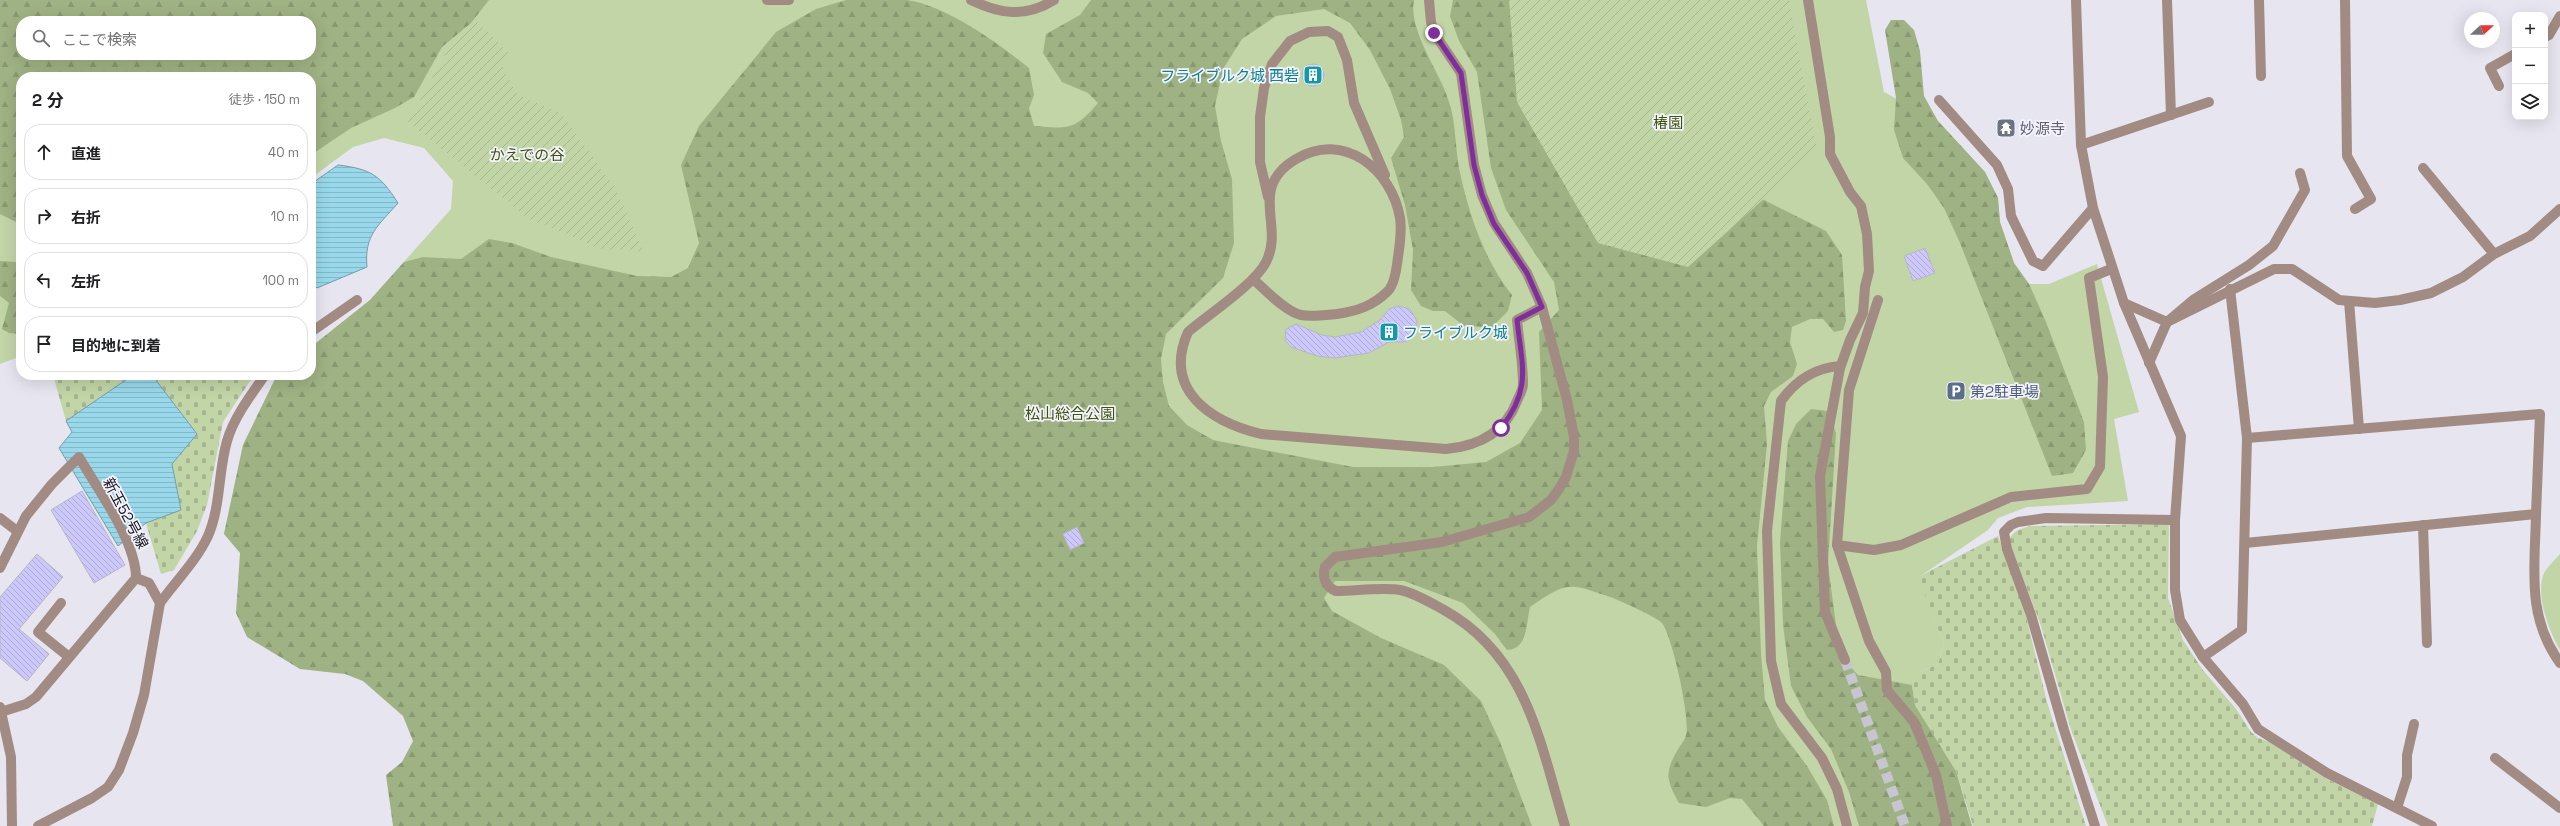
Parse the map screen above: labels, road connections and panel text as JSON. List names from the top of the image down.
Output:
{
  "streets": {
    "street": ["新玉52号線"]
  },
  "parks": ["椿園", "かえでの谷", "松山総合公園"],
  "places": {
    "building": ["フライブルク城 西砦", "フライブルク城"],
    "temple": ["妙源寺"],
    "parking": ["第2駐車場"]
  },
  "north": "right",
  "page": {
    "map_buttons": ["+", "−"],
    "search": "ここで検索",
    "heading": ["2 分", "徒歩 · 150 m"],
    "list": [
      ["直進", "40 m"],
      ["右折", "10 m"],
      ["左折", "100 m"],
      "目的地に到着"
    ]
  }
}
